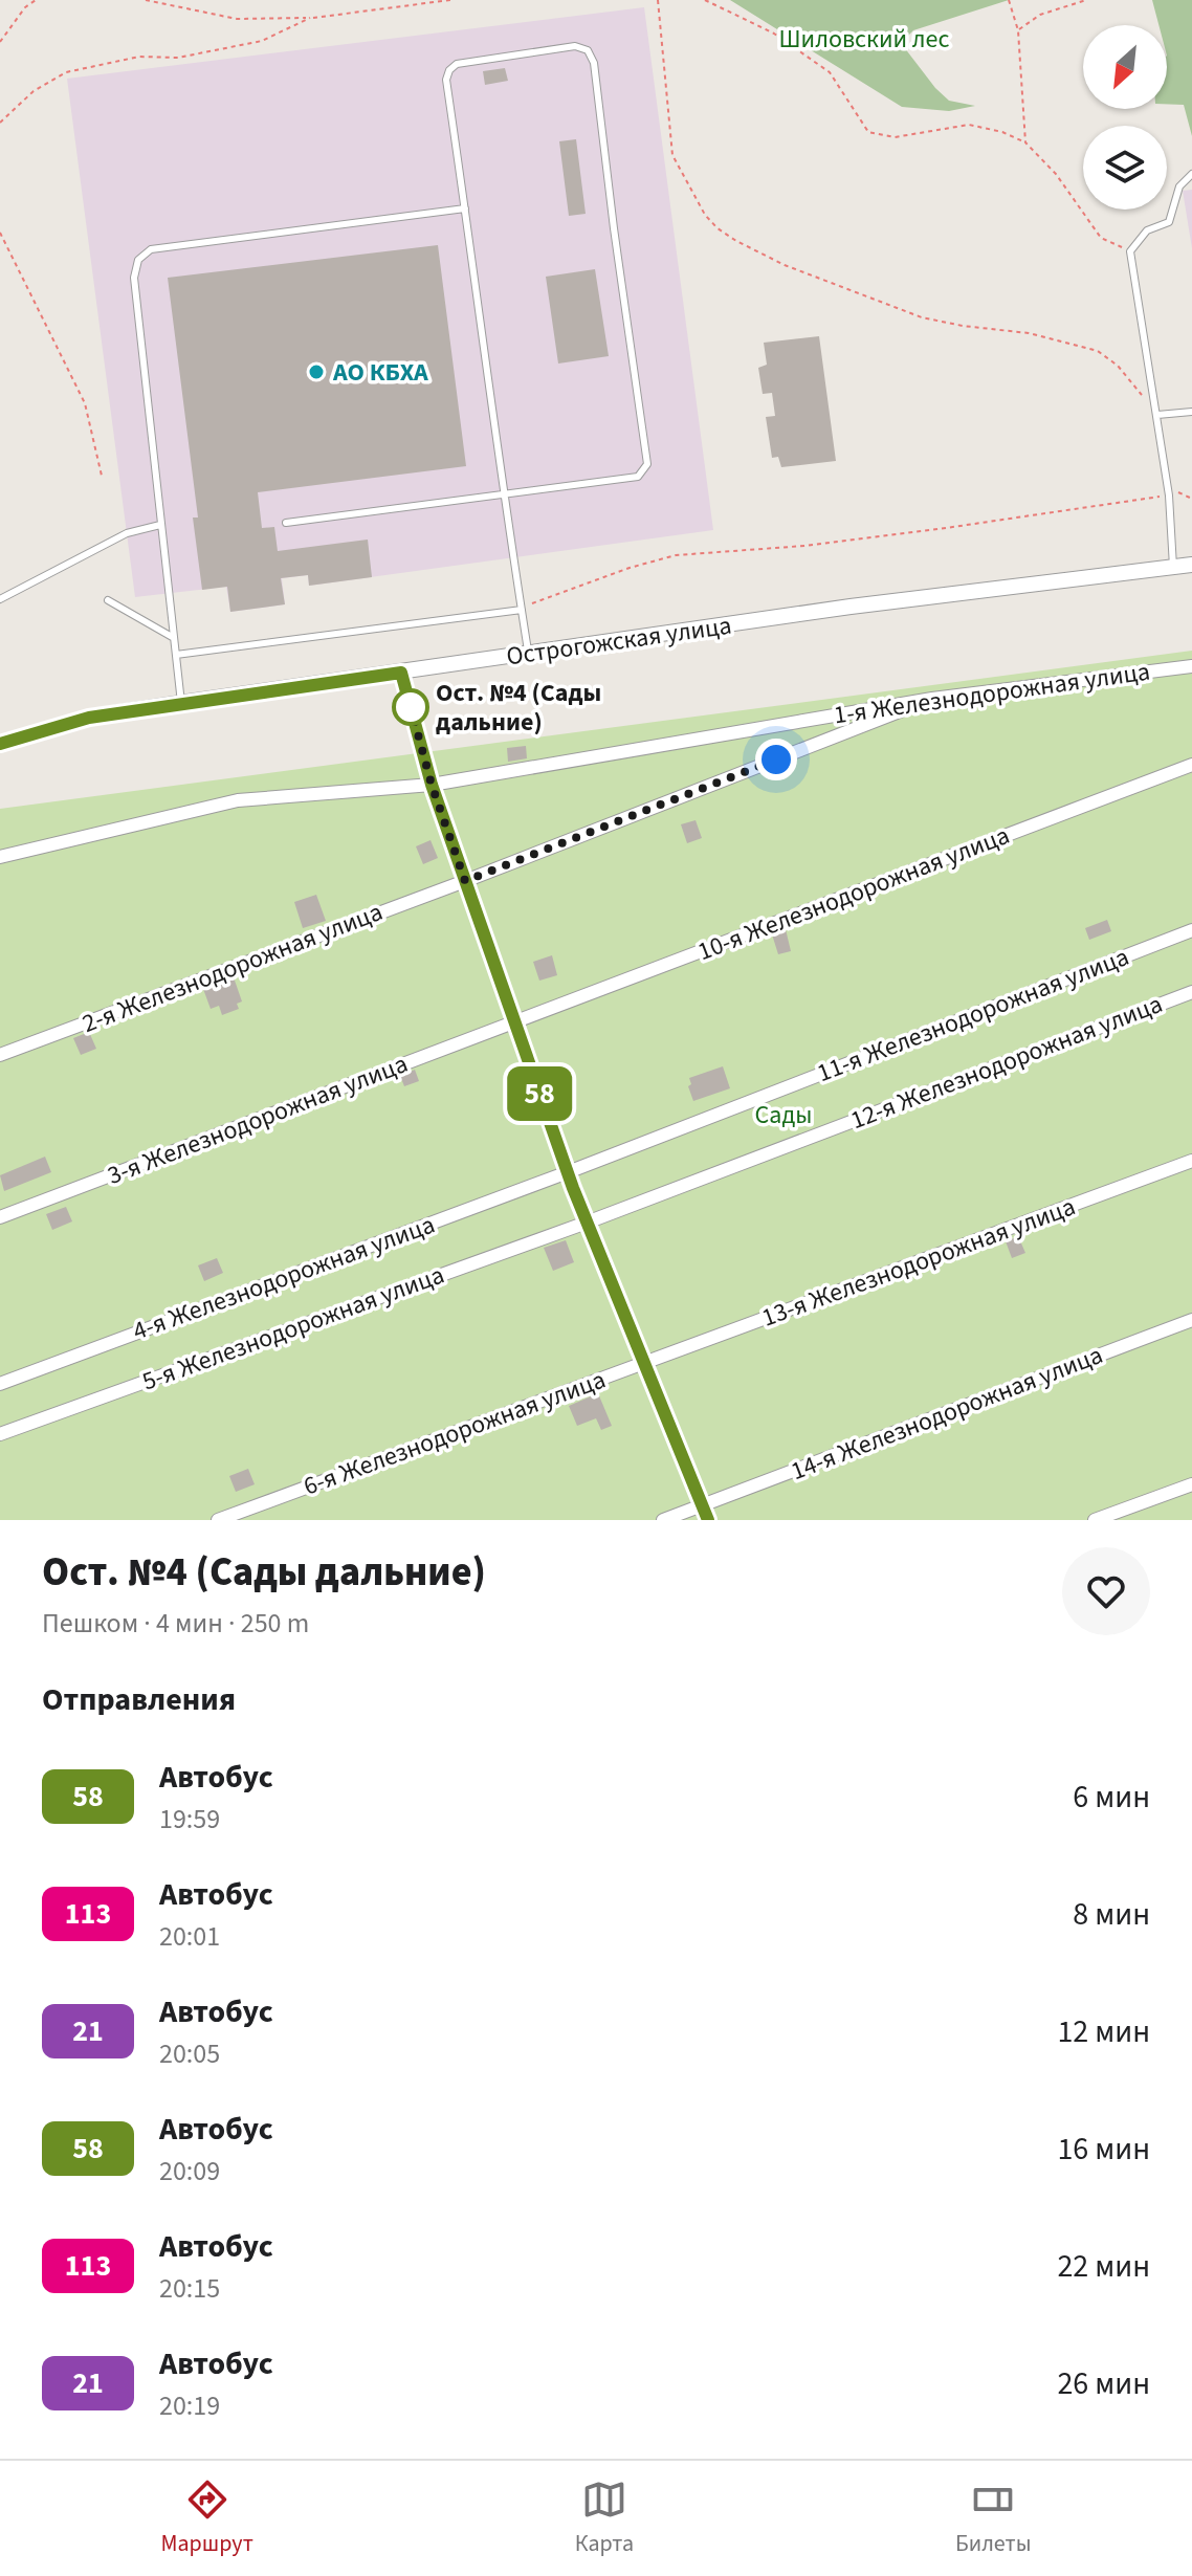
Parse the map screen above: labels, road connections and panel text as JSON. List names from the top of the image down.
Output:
{
  "streets": {
    "street": [
      "Острогожская улица",
      "1-я Железнодорожная улица",
      "10-я Железнодорожная улица",
      "2-я Железнодорожная улица",
      "11-я Железнодорожная улица",
      "12-я Железнодорожная улица",
      "3-я Железнодорожная улица",
      "13-я Железнодорожная улица",
      "4-я Железнодорожная улица",
      "5-я Железнодорожная улица",
      "14-я Железнодорожная улица",
      "6-я Железнодорожная улица"
    ]
  },
  "crossings": [
    ["1-я Железнодорожная улица", "2-я Железнодорожная улица"],
    ["10-я Железнодорожная улица", "3-я Железнодорожная улица"],
    ["11-я Железнодорожная улица", "4-я Железнодорожная улица"],
    ["12-я Железнодорожная улица", "5-я Железнодорожная улица"],
    ["13-я Железнодорожная улица", "6-я Железнодорожная улица"]
  ],
  "parks": ["Шиловский лес", "Сады"],
  "places": ["АО КБХА", "Ост. №4 (Сады дальние)"],
  "lines": ["bus line 58"],
  "north": "bottom left",
  "page": {
    "on_map": "58",
    "heading": [
      ["Ост. №4 (Сады дальние)", "Пешком · 4 мин · 250 m"],
      "Отправления"
    ],
    "list": [
      {
        "mark": "58",
        "name": "Автобус",
        "note": "19:59",
        "value": "6 мин"
      },
      {
        "mark": "113",
        "name": "Автобус",
        "note": "20:01",
        "value": "8 мин"
      },
      {
        "mark": "21",
        "name": "Автобус",
        "note": "20:05",
        "value": "12 мин"
      },
      {
        "mark": "58",
        "name": "Автобус",
        "note": "20:09",
        "value": "16 мин"
      },
      {
        "mark": "113",
        "name": "Автобус",
        "note": "20:15",
        "value": "22 мин"
      },
      {
        "mark": "21",
        "name": "Автобус",
        "note": "20:19",
        "value": "26 мин"
      }
    ],
    "tabs": ["Маршрут", "Карта", "Билеты"]
  }
}
